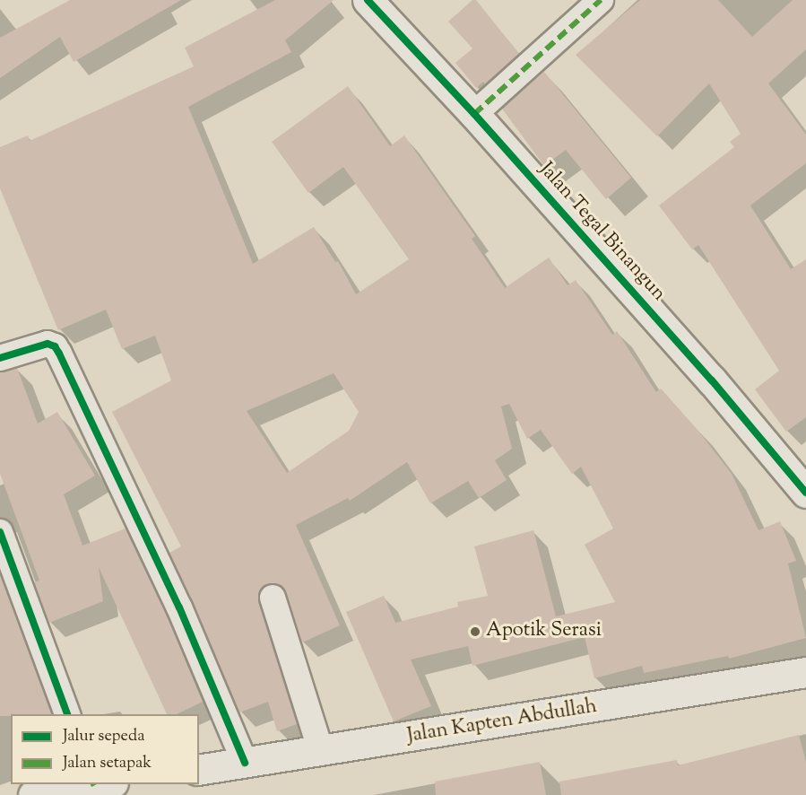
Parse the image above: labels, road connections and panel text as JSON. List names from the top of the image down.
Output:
{
  "streets": {
    "main road": ["Jalan Tegal Binangun", "Jalan Kapten Abdullah"]
  },
  "places": ["Apotik Serasi"],
  "legend": ["Jalur sepeda", "Jalan setapak"]
}
